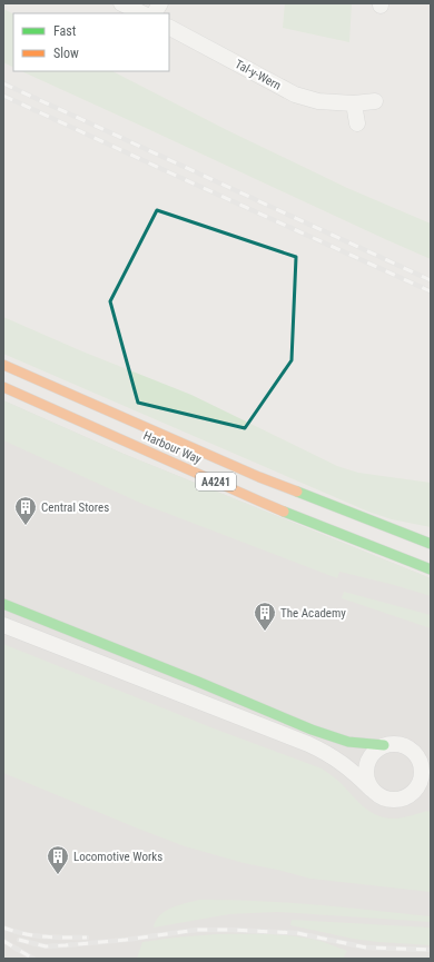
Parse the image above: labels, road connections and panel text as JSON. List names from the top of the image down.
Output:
{
  "streets": {
    "main road": ["Harbour Way", "A4241"],
    "street": ["Tal-y-Wern"]
  },
  "places": {
    "building": ["Central Stores", "The Academy", "Locomotive Works"]
  },
  "legend": ["Fast", "Slow"]
}
